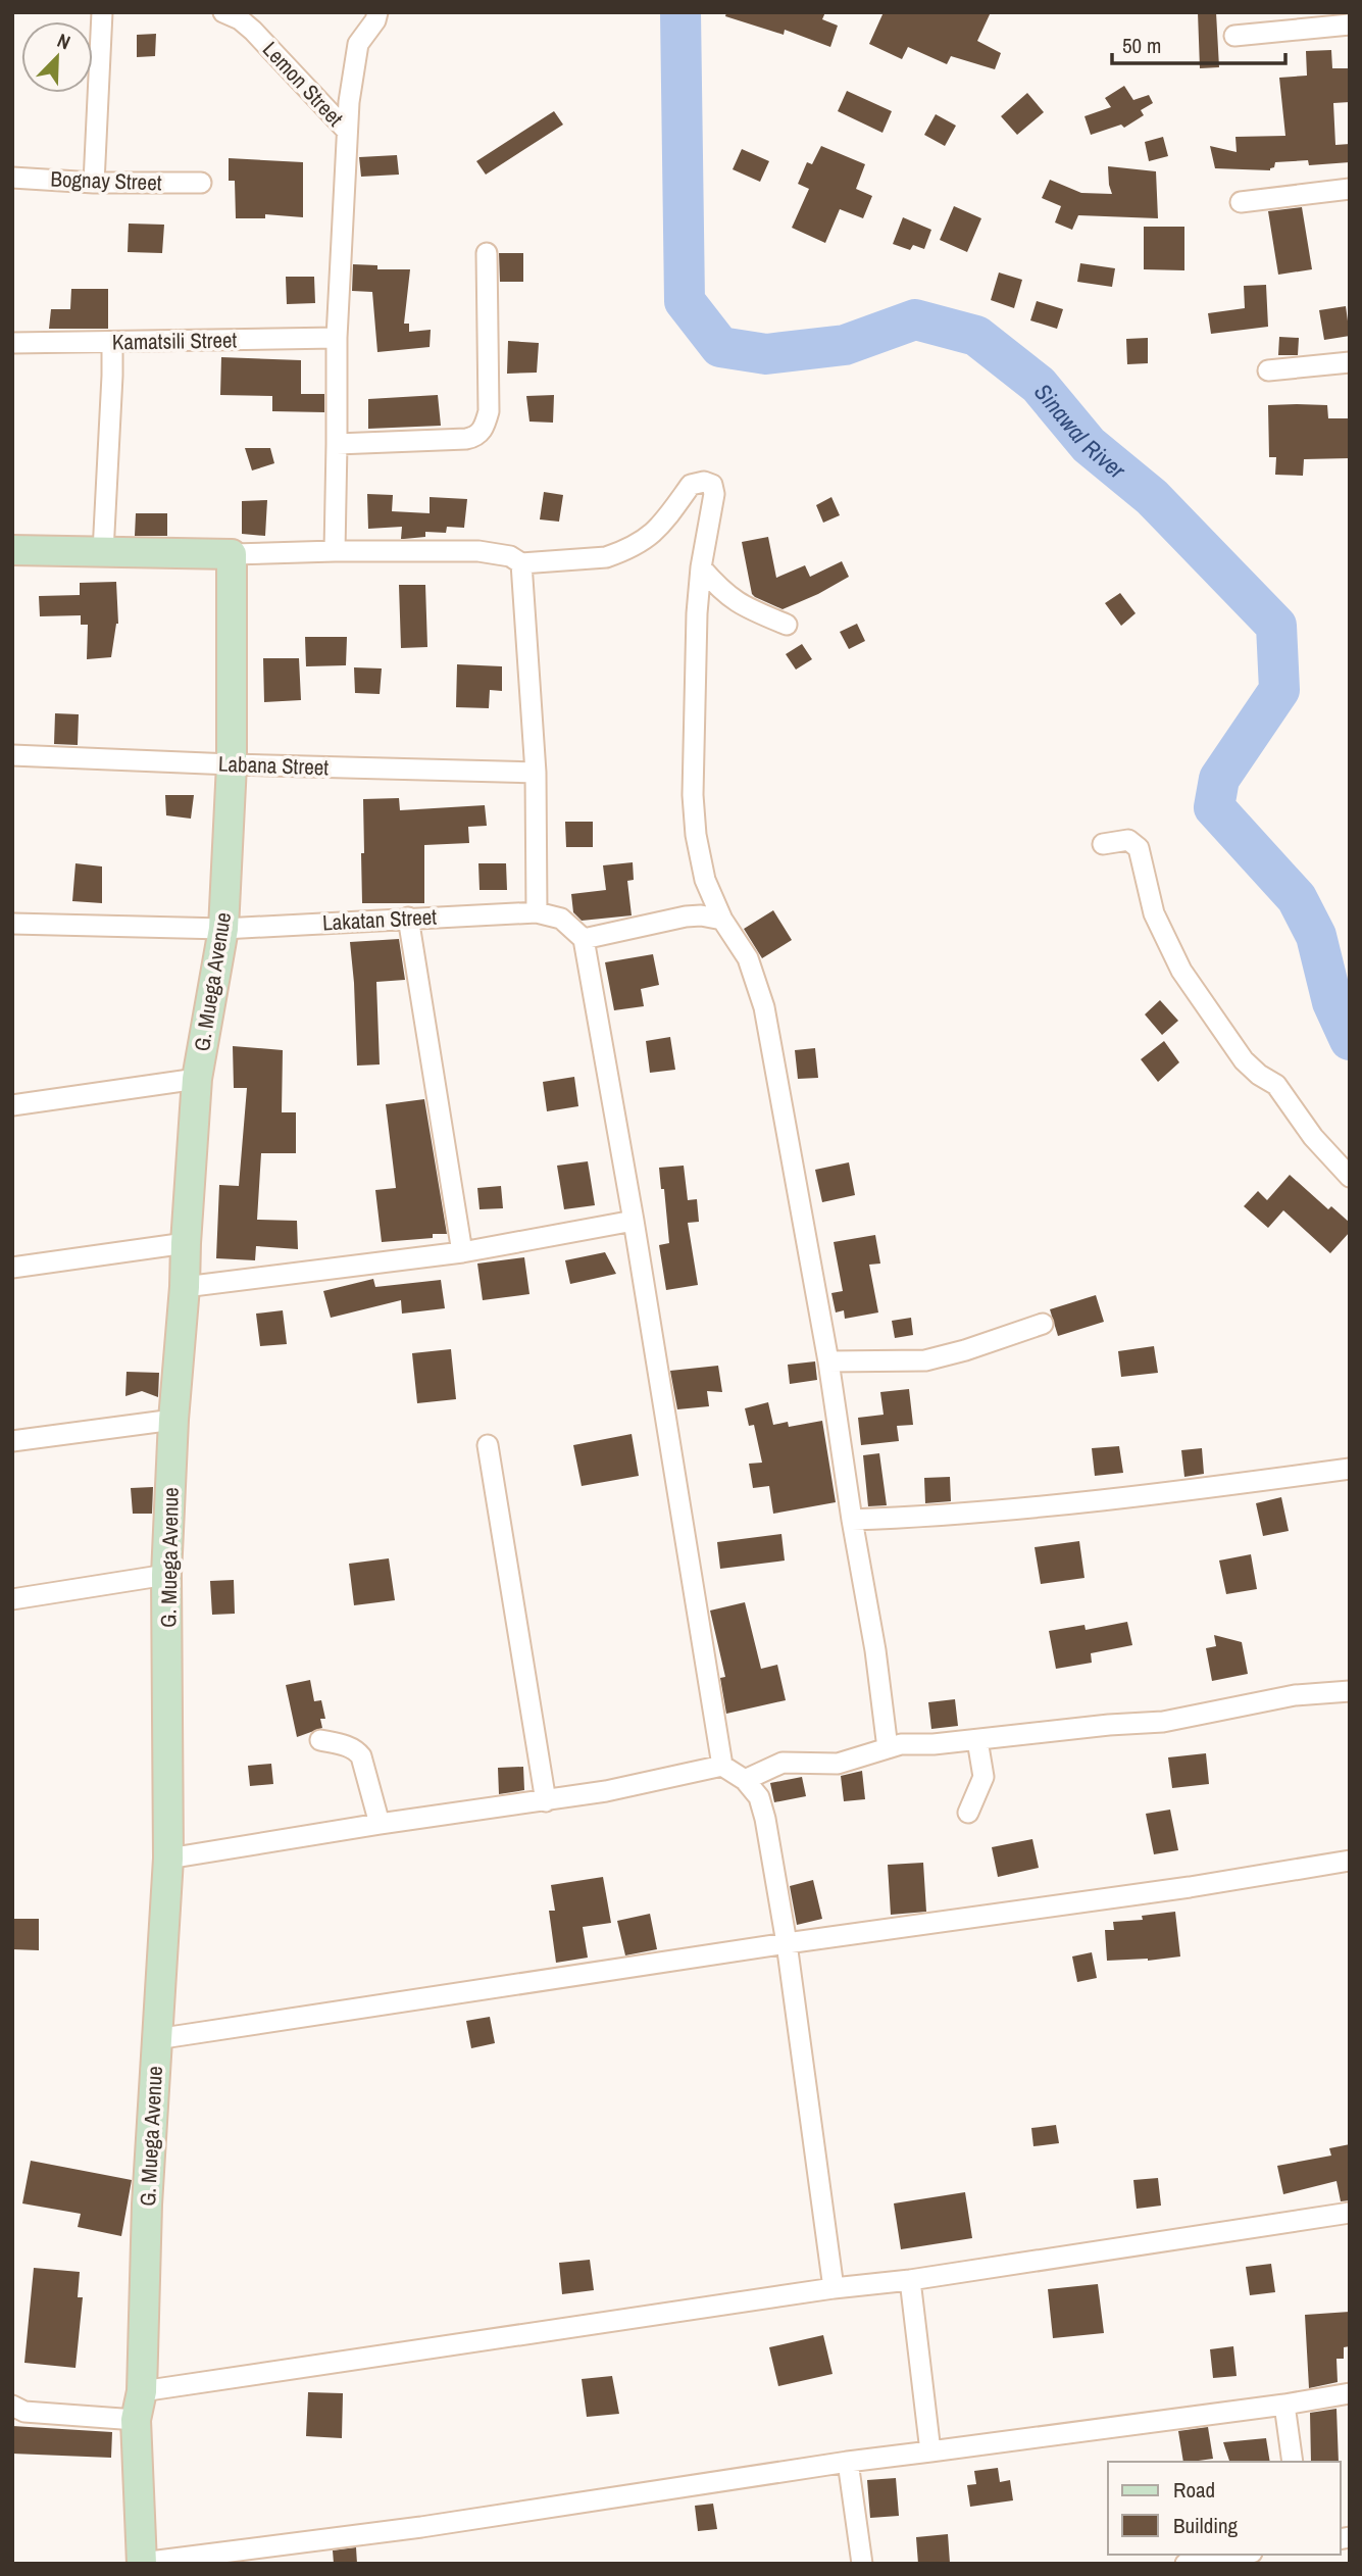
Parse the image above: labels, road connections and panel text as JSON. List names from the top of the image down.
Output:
{
  "streets": {
    "street": [
      "Lemon Street",
      "Bognay Street",
      "Kamatsili Street",
      "Labana Street",
      "Lakatan Street",
      "G. Muega Avenue"
    ]
  },
  "crossings": [
    ["Labana Street", "G. Muega Avenue"],
    ["Lakatan Street", "G. Muega Avenue"]
  ],
  "water": ["Sinawal River"],
  "legend": ["Road", "Building"],
  "scale_bar": "50 m",
  "north": "top right"
}
